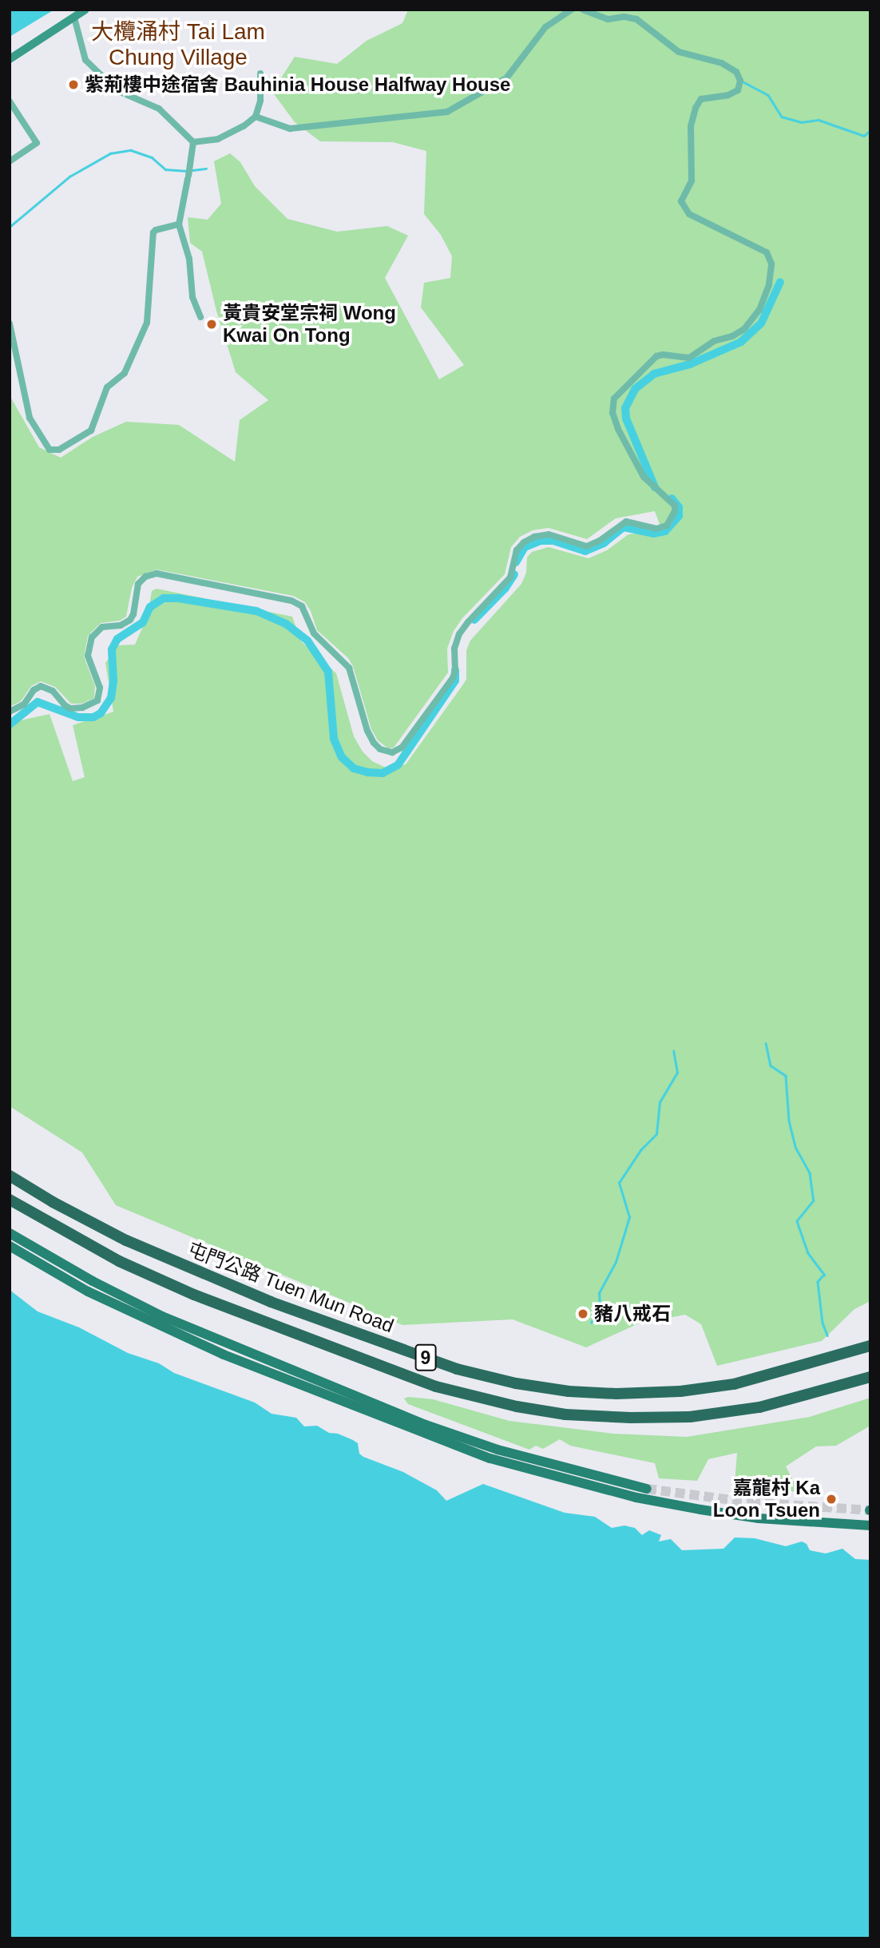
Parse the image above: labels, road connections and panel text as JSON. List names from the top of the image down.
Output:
{
  "streets": {
    "highway": ["屯門公路 Tuen Mun Road", "9"]
  },
  "districts": ["大欖涌村 Tai Lam Chung Village"],
  "places": [
    "紫荊樓中途宿舍 Bauhinia House Halfway House",
    "黃貴安堂宗祠 Wong Kwai On Tong",
    "豬八戒石",
    "嘉龍村 Ka Loon Tsuen"
  ]
}
